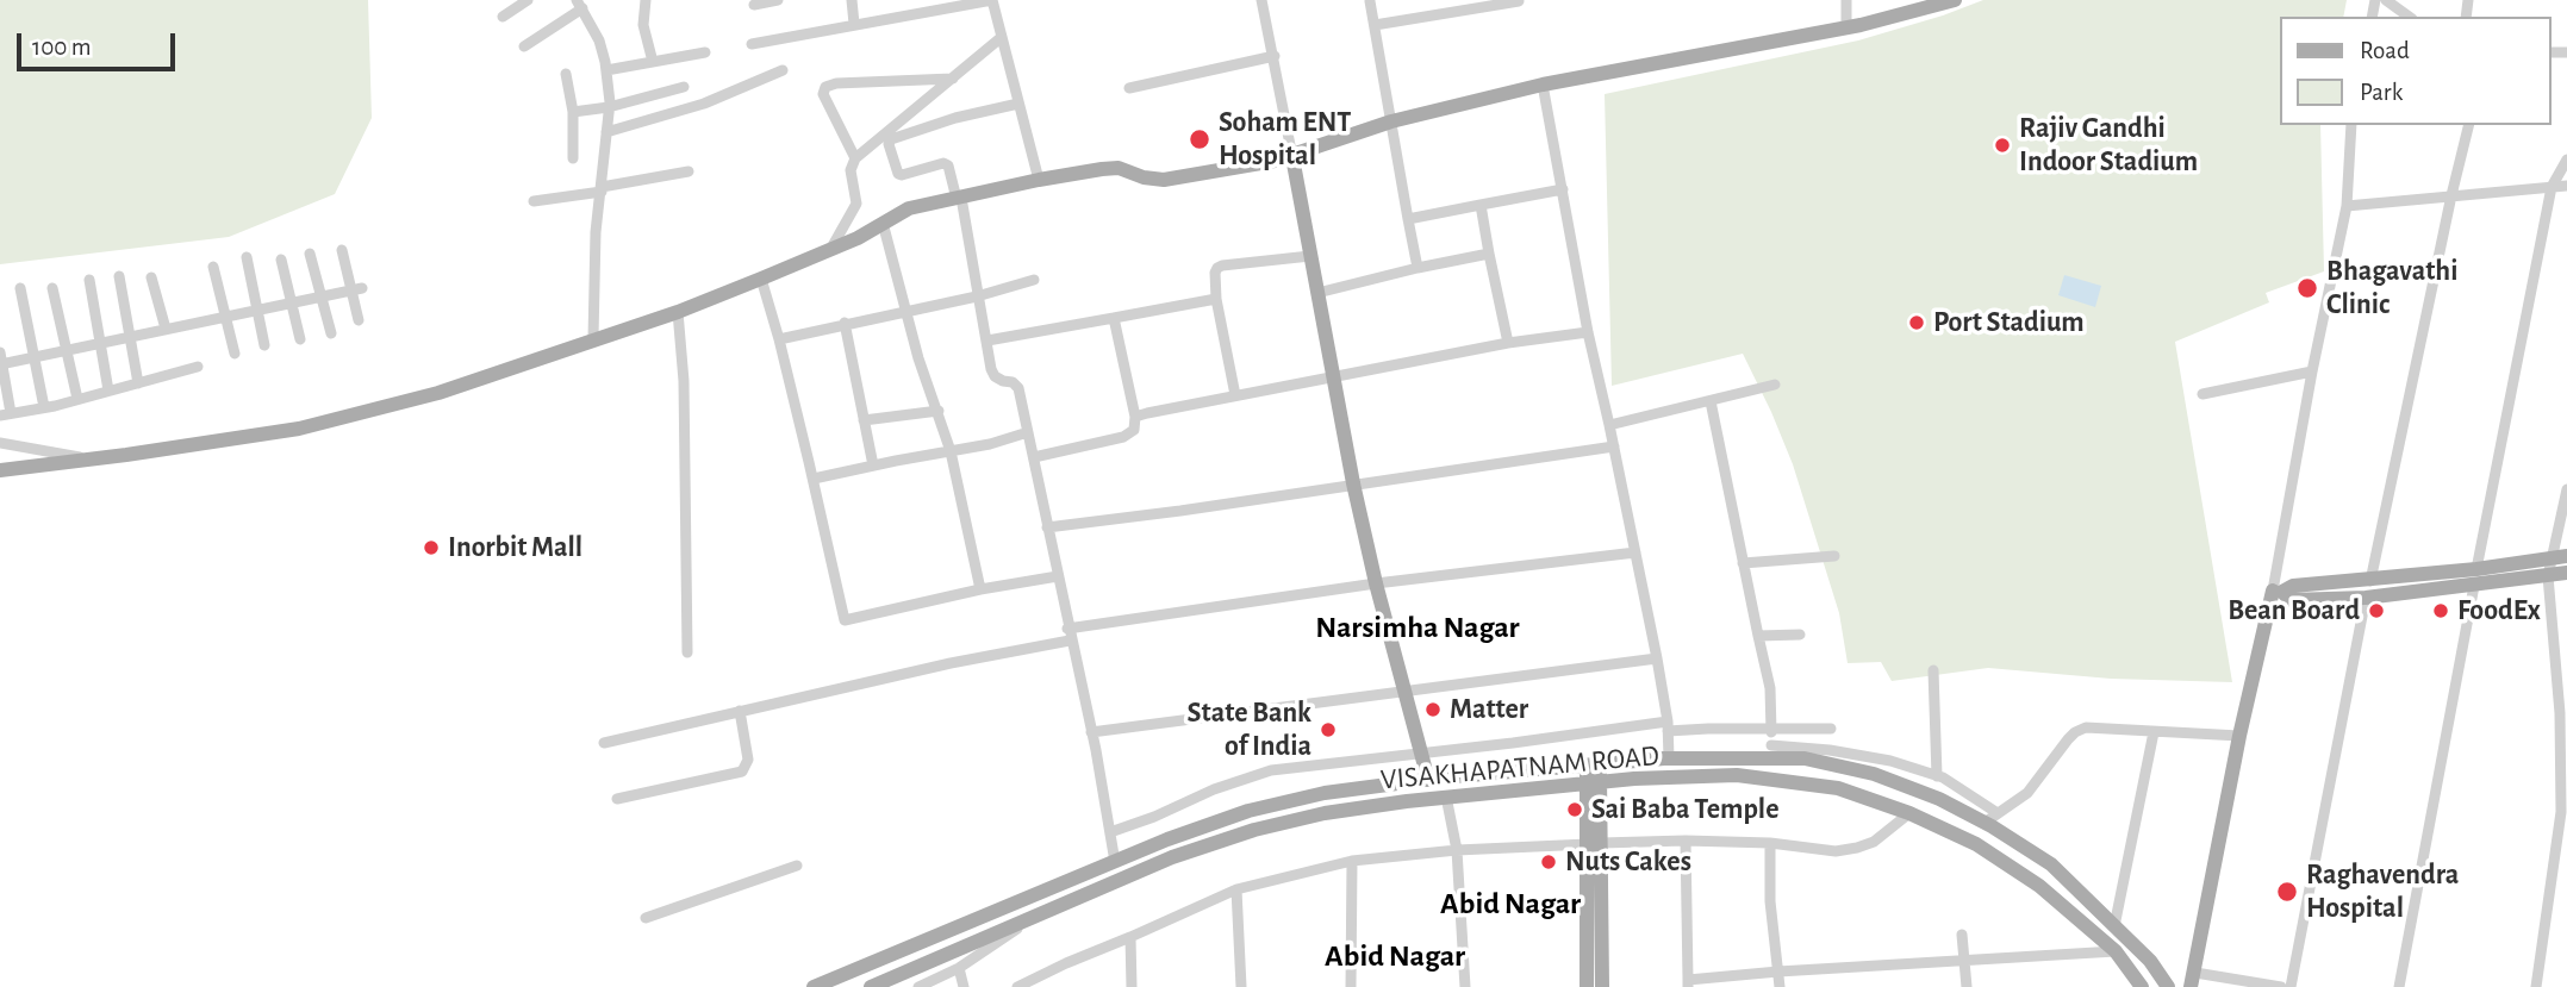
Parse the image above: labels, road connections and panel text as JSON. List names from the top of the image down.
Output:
{
  "streets": {
    "main road": ["VISAKHAPATNAM ROAD"]
  },
  "districts": ["Narsimha Nagar", "Abid Nagar", "Abid Nagar"],
  "places": [
    "Soham ENT Hospital",
    "Rajiv Gandhi Indoor Stadium",
    "Bhagavathi Clinic",
    "Port Stadium",
    "Inorbit Mall",
    "Bean Board",
    "FoodEx",
    "Matter",
    "State Bank of India",
    "Sai Baba Temple",
    "Nuts Cakes",
    "Raghavendra Hospital"
  ],
  "legend": ["Road", "Park"],
  "scale_bar": "100 m"
}
